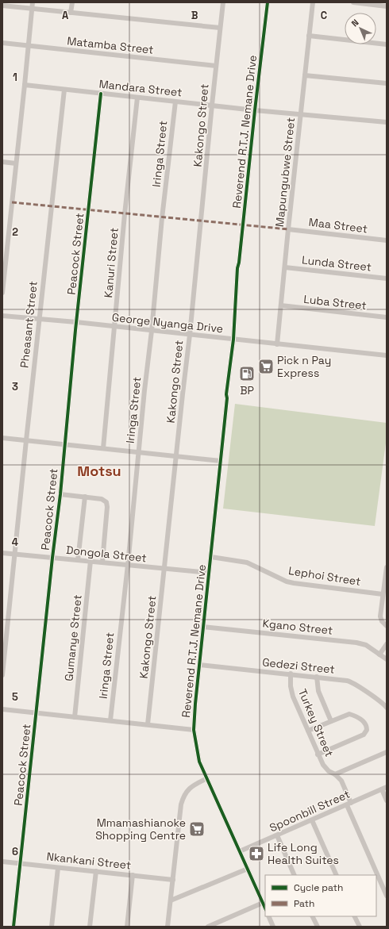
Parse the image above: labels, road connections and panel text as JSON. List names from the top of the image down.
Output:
{
  "streets": {
    "street": [
      "Matamba Street",
      "Mandara Street",
      "Kakongo Street",
      "Reverend R.T.J. Nemane Drive",
      "Iringa Street",
      "Mapungubwe Street",
      "Maa Street",
      "Peacock Street",
      "Kanuri Street",
      "Lunda Street",
      "Luba Street",
      "George Nyanga Drive",
      "Pheasant Street",
      "Dongola Street",
      "Lephoi Street",
      "Kgano Street",
      "Gumanye Street",
      "Gedezi Street",
      "Turkey Street",
      "Spoonbill Street",
      "Nkankani Street"
    ]
  },
  "crossings": [
    ["Matamba Street", "Kakongo Street"],
    ["Mandara Street", "Kakongo Street"],
    ["Mandara Street", "Reverend R.T.J. Nemane Drive"],
    ["Mandara Street", "Iringa Street"],
    ["Mandara Street", "Mapungubwe Street"],
    ["Mandara Street", "Peacock Street"],
    ["Mandara Street", "Kanuri Street"],
    ["Mandara Street", "Pheasant Street"],
    ["Kakongo Street", "George Nyanga Drive"],
    ["Kakongo Street", "Dongola Street"],
    ["Reverend R.T.J. Nemane Drive", "George Nyanga Drive"],
    ["Reverend R.T.J. Nemane Drive", "Dongola Street"],
    ["Reverend R.T.J. Nemane Drive", "Lephoi Street"],
    ["Reverend R.T.J. Nemane Drive", "Kgano Street"],
    ["Reverend R.T.J. Nemane Drive", "Gedezi Street"],
    ["Reverend R.T.J. Nemane Drive", "Spoonbill Street"],
    ["Iringa Street", "George Nyanga Drive"],
    ["Iringa Street", "Dongola Street"],
    ["Mapungubwe Street", "Maa Street"],
    ["Mapungubwe Street", "Lunda Street"],
    ["Mapungubwe Street", "Luba Street"],
    ["Mapungubwe Street", "George Nyanga Drive"],
    ["Peacock Street", "George Nyanga Drive"],
    ["Peacock Street", "Dongola Street"],
    ["Peacock Street", "Nkankani Street"],
    ["Kanuri Street", "George Nyanga Drive"],
    ["George Nyanga Drive", "Pheasant Street"],
    ["Pheasant Street", "Dongola Street"],
    ["Dongola Street", "Gumanye Street"],
    ["Gedezi Street", "Turkey Street"],
    ["Turkey Street", "Spoonbill Street"]
  ],
  "districts": ["Motsu"],
  "places": {
    "supermarket": ["Pick n Pay Express", "Mmamashianoke Shopping Centre"],
    "fuel station": ["BP"],
    "pharmacy": ["Life Long Health Suites"]
  },
  "legend": ["Cycle path", "Path"],
  "north": "top left",
  "grid": {
    "columns": ["A", "B", "C"],
    "rows": [
      "1",
      "2",
      "3",
      "4",
      "5",
      "6"
    ]
  }
}
